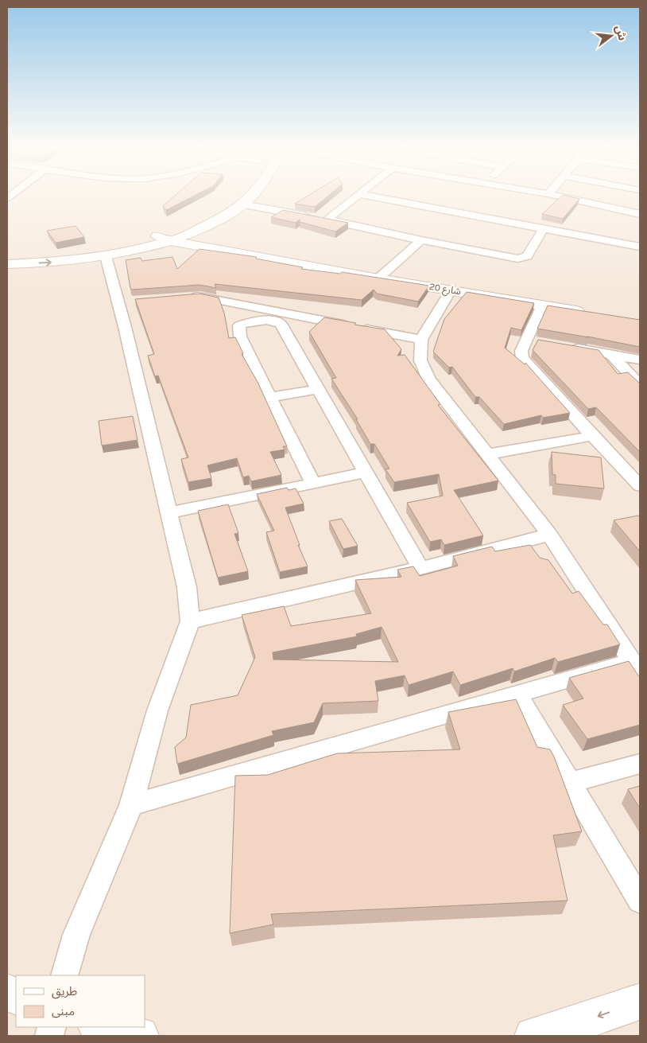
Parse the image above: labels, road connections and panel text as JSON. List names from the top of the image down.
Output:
{
  "streets": {
    "street": ["شارع 20"]
  },
  "legend": ["طريق", "مبنى"],
  "north": "right"
}
